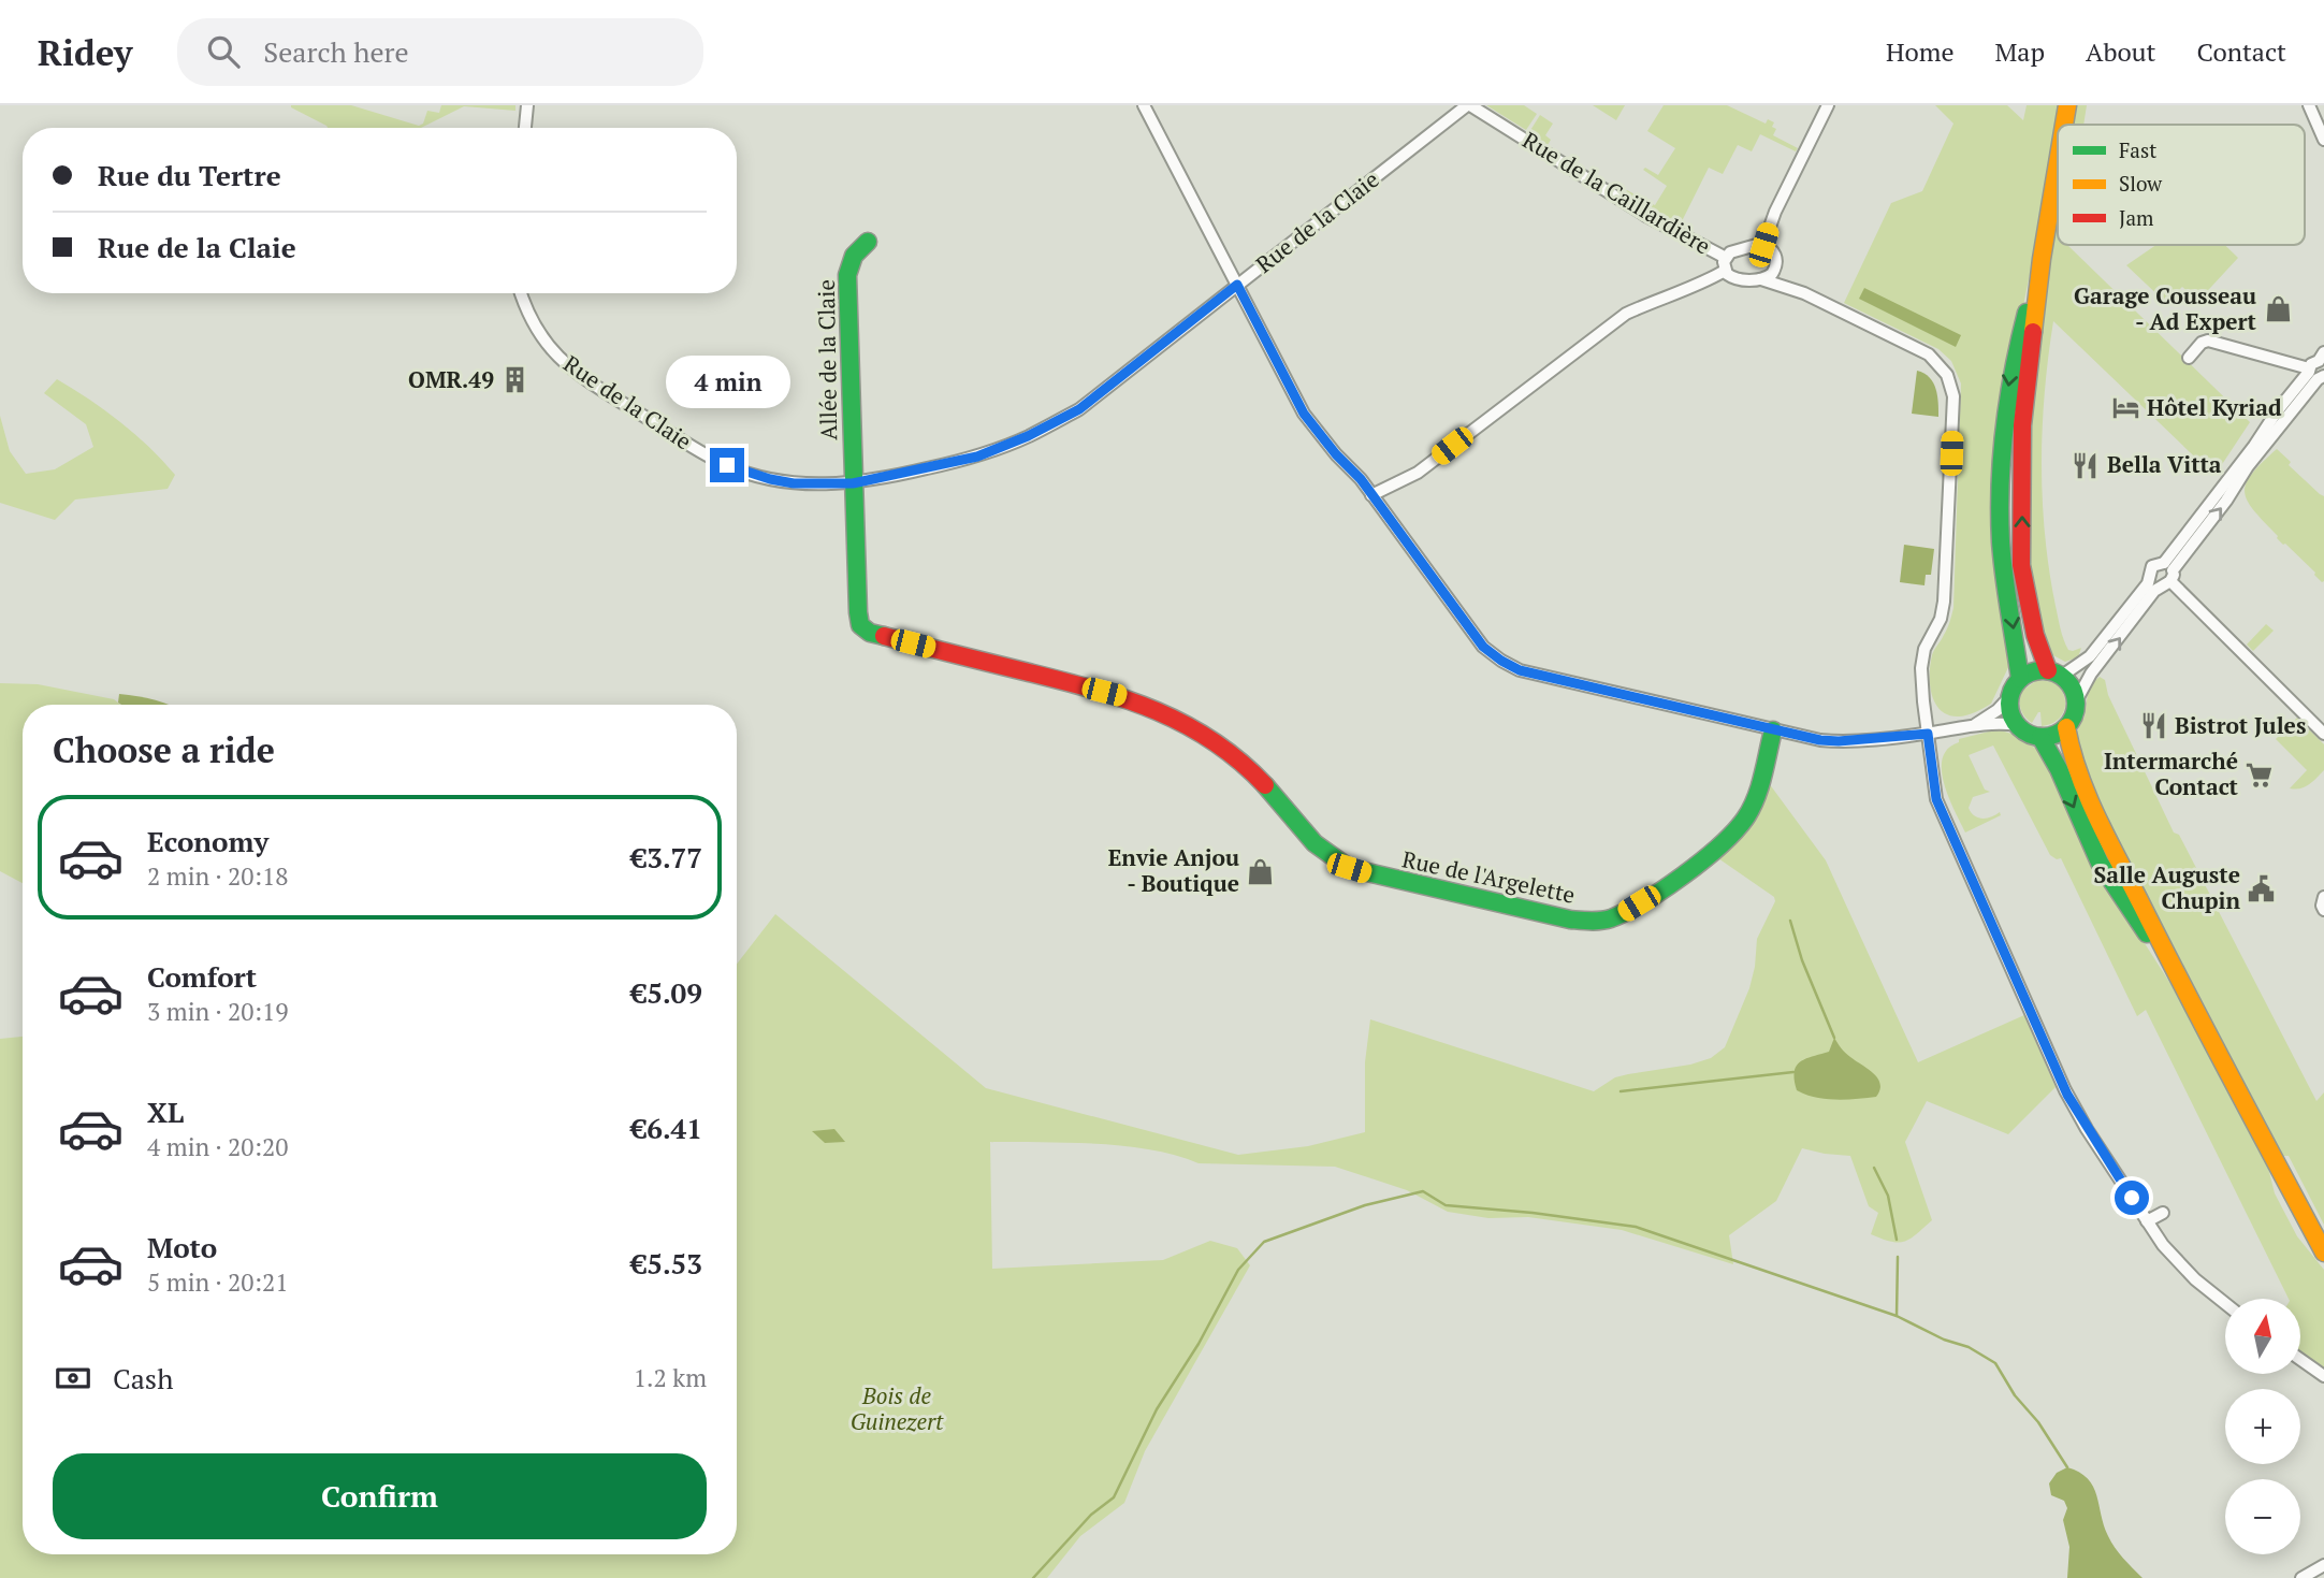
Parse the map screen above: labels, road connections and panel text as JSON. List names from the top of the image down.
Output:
{
  "streets": {
    "main road": ["Allée de la Claie", "Rue de l'Argelette"],
    "street": ["Rue de la Caillardière", "Rue de la Claie"]
  },
  "crossings": [
    ["Rue de la Caillardière", "Rue de la Claie"],
    ["Rue de la Claie", "Allée de la Claie"],
    ["Rue de la Claie", "Rue de l'Argelette"],
    ["Allée de la Claie", "Rue de l'Argelette"]
  ],
  "parks": ["Bois de Guinezert"],
  "places": {
    "shop": ["Garage Cousseau - Ad Expert", "Envie Anjou - Boutique"],
    "building": ["OMR.49"],
    "hotel": ["Hôtel Kyriad"],
    "restaurant": ["Bella Vitta", "Bistrot Jules"],
    "supermarket": ["Intermarché Contact"],
    "public building": ["Salle Auguste Chupin"]
  },
  "legend": ["Fast", "Slow", "Jam"],
  "north": "top",
  "page": {
    "header": "Ridey",
    "search": "Search here",
    "nav": [
      "Home",
      "Map",
      "About",
      "Contact"
    ],
    "banner": ["Rue du Tertre", "Rue de la Claie"],
    "bubble": "4 min",
    "heading": "Choose a ride",
    "list": [
      {
        "name": "Economy",
        "note": "2 min · 20:18",
        "value": "€3.77"
      },
      {
        "name": "Comfort",
        "note": "3 min · 20:19",
        "value": "€5.09"
      },
      {
        "name": "XL",
        "note": "4 min · 20:20",
        "value": "€6.41"
      },
      {
        "name": "Moto",
        "note": "5 min · 20:21",
        "value": "€5.53"
      }
    ],
    "map_buttons": ["+", "−"],
    "pay": ["Cash", "1.2 km"],
    "buttons": "Confirm"
  }
}
